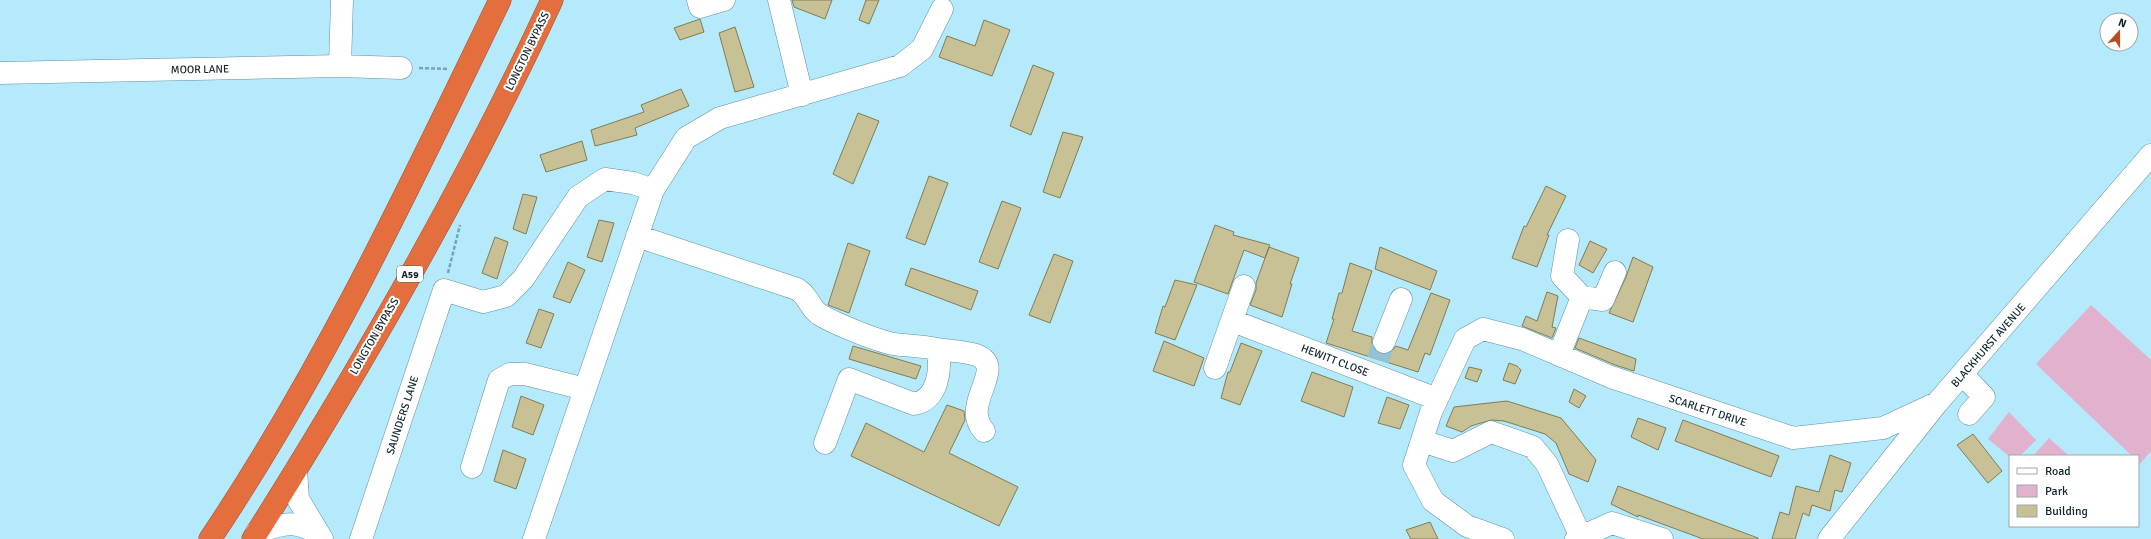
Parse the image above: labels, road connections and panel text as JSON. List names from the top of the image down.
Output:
{
  "streets": {
    "highway": ["LONGTON BYPASS", "A59"],
    "street": [
      "MOOR LANE",
      "BLACKHURST AVENUE",
      "HEWITT CLOSE",
      "SCARLETT DRIVE",
      "SAUNDERS LANE"
    ]
  },
  "crossings": [
    ["BLACKHURST AVENUE", "SCARLETT DRIVE"],
    ["HEWITT CLOSE", "SCARLETT DRIVE"]
  ],
  "legend": ["Road", "Park", "Building"],
  "north": "top"
}
